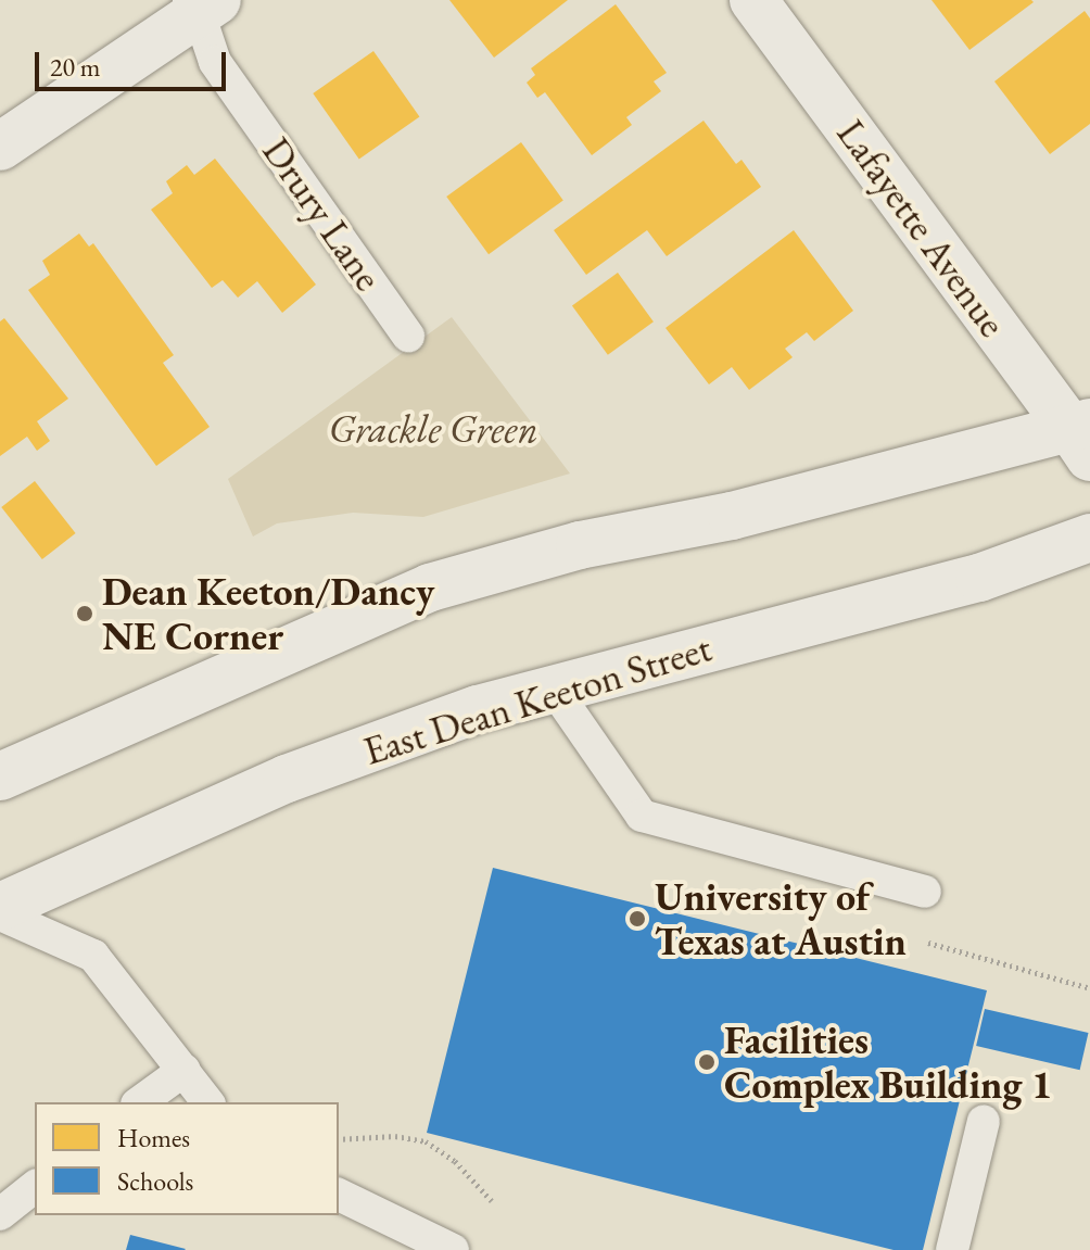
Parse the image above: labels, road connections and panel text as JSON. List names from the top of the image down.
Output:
{
  "streets": {
    "main road": ["Lafayette Avenue", "East Dean Keeton Street"],
    "lane": ["Drury Lane"]
  },
  "parks": ["Grackle Green"],
  "places": ["Dean Keeton/Dancy NE Corner", "University of Texas at Austin", "Facilities Complex Building 1"],
  "legend": ["Homes", "Schools"],
  "scale_bar": "20 m"
}
